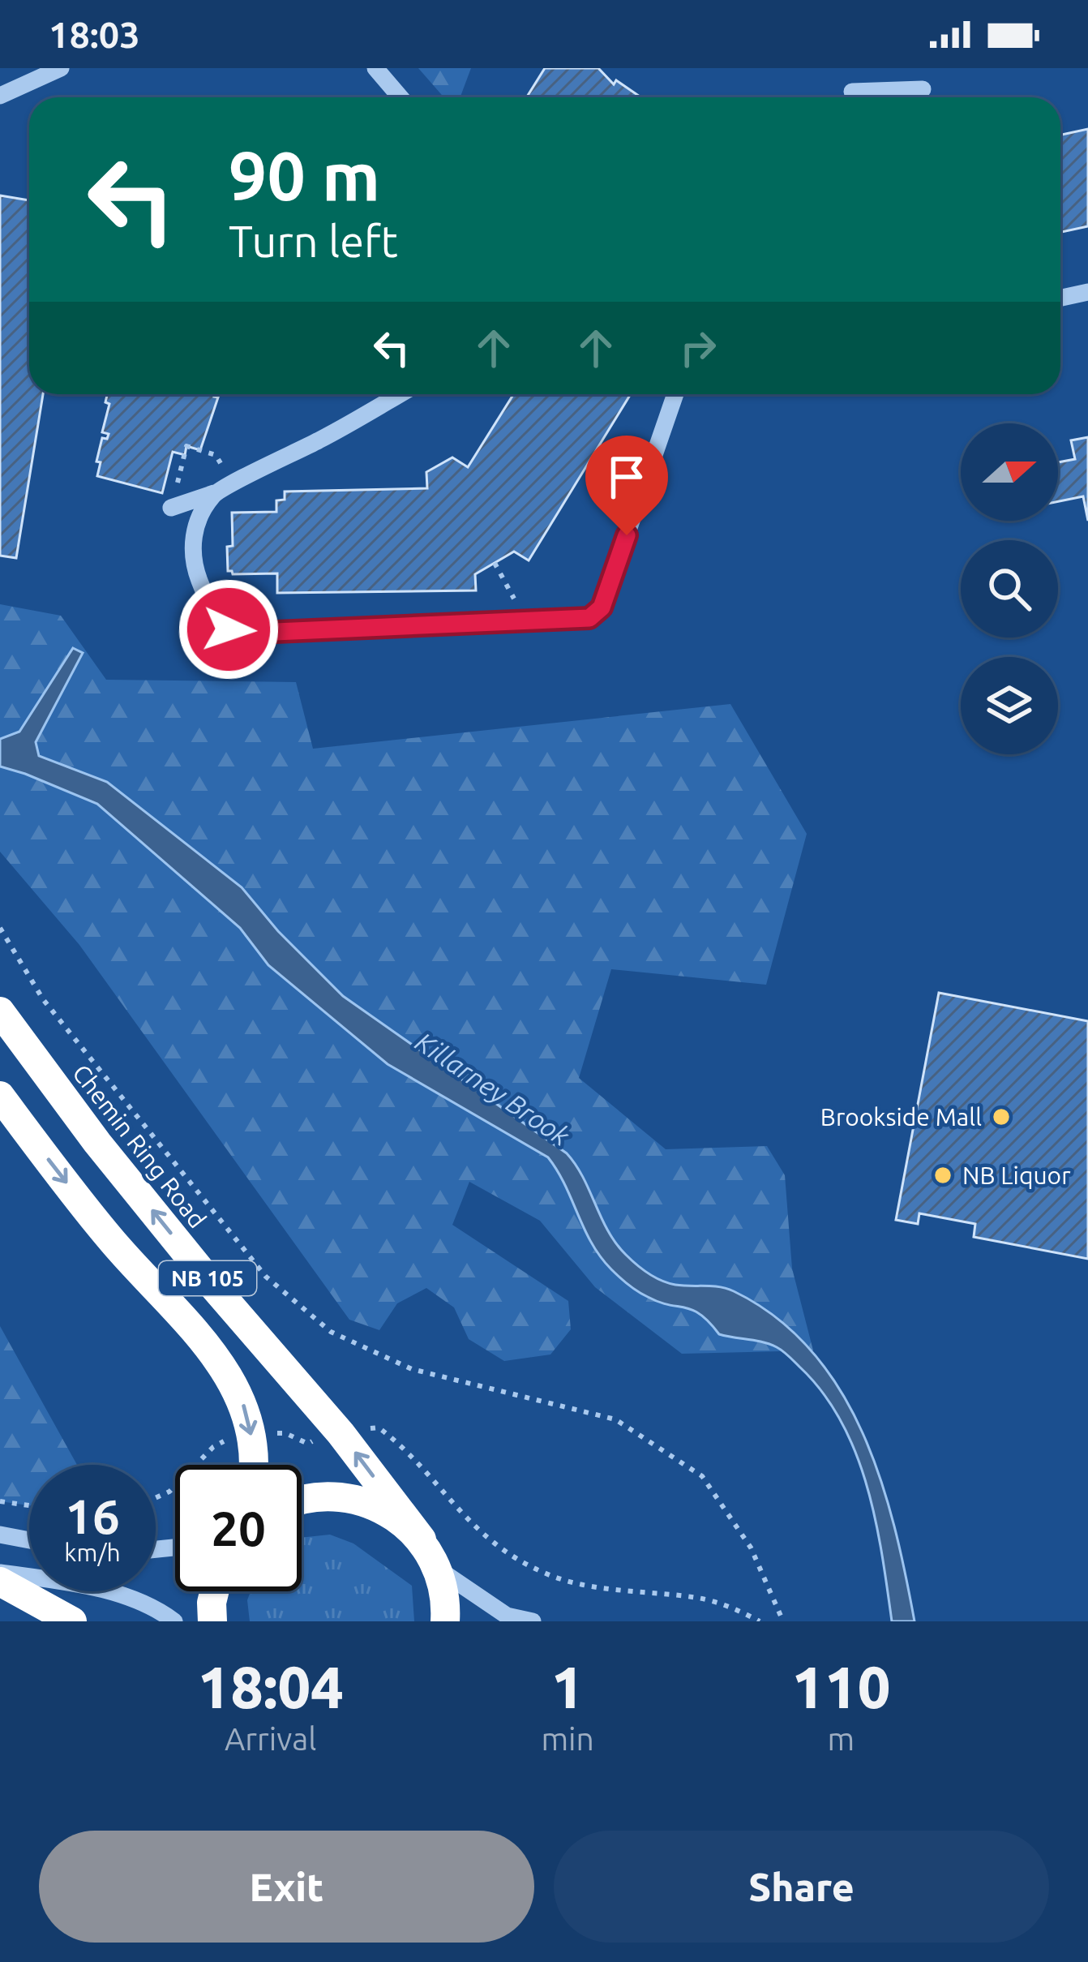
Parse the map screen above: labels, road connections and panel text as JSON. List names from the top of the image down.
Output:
{
  "streets": {
    "highway": ["Chemin Ring Road", "NB 105"]
  },
  "water": ["Killarney Brook"],
  "places": ["Brookside Mall", "NB Liquor"],
  "north": "right",
  "page": {
    "status": "18:03",
    "turn": ["90 m", "Turn left"],
    "speed": "16 km/h",
    "limit": "20",
    "eta": [
      "18:04",
      "Arrival",
      "1",
      "min",
      "110",
      "m"
    ],
    "buttons": ["Exit", "Share"]
  }
}
